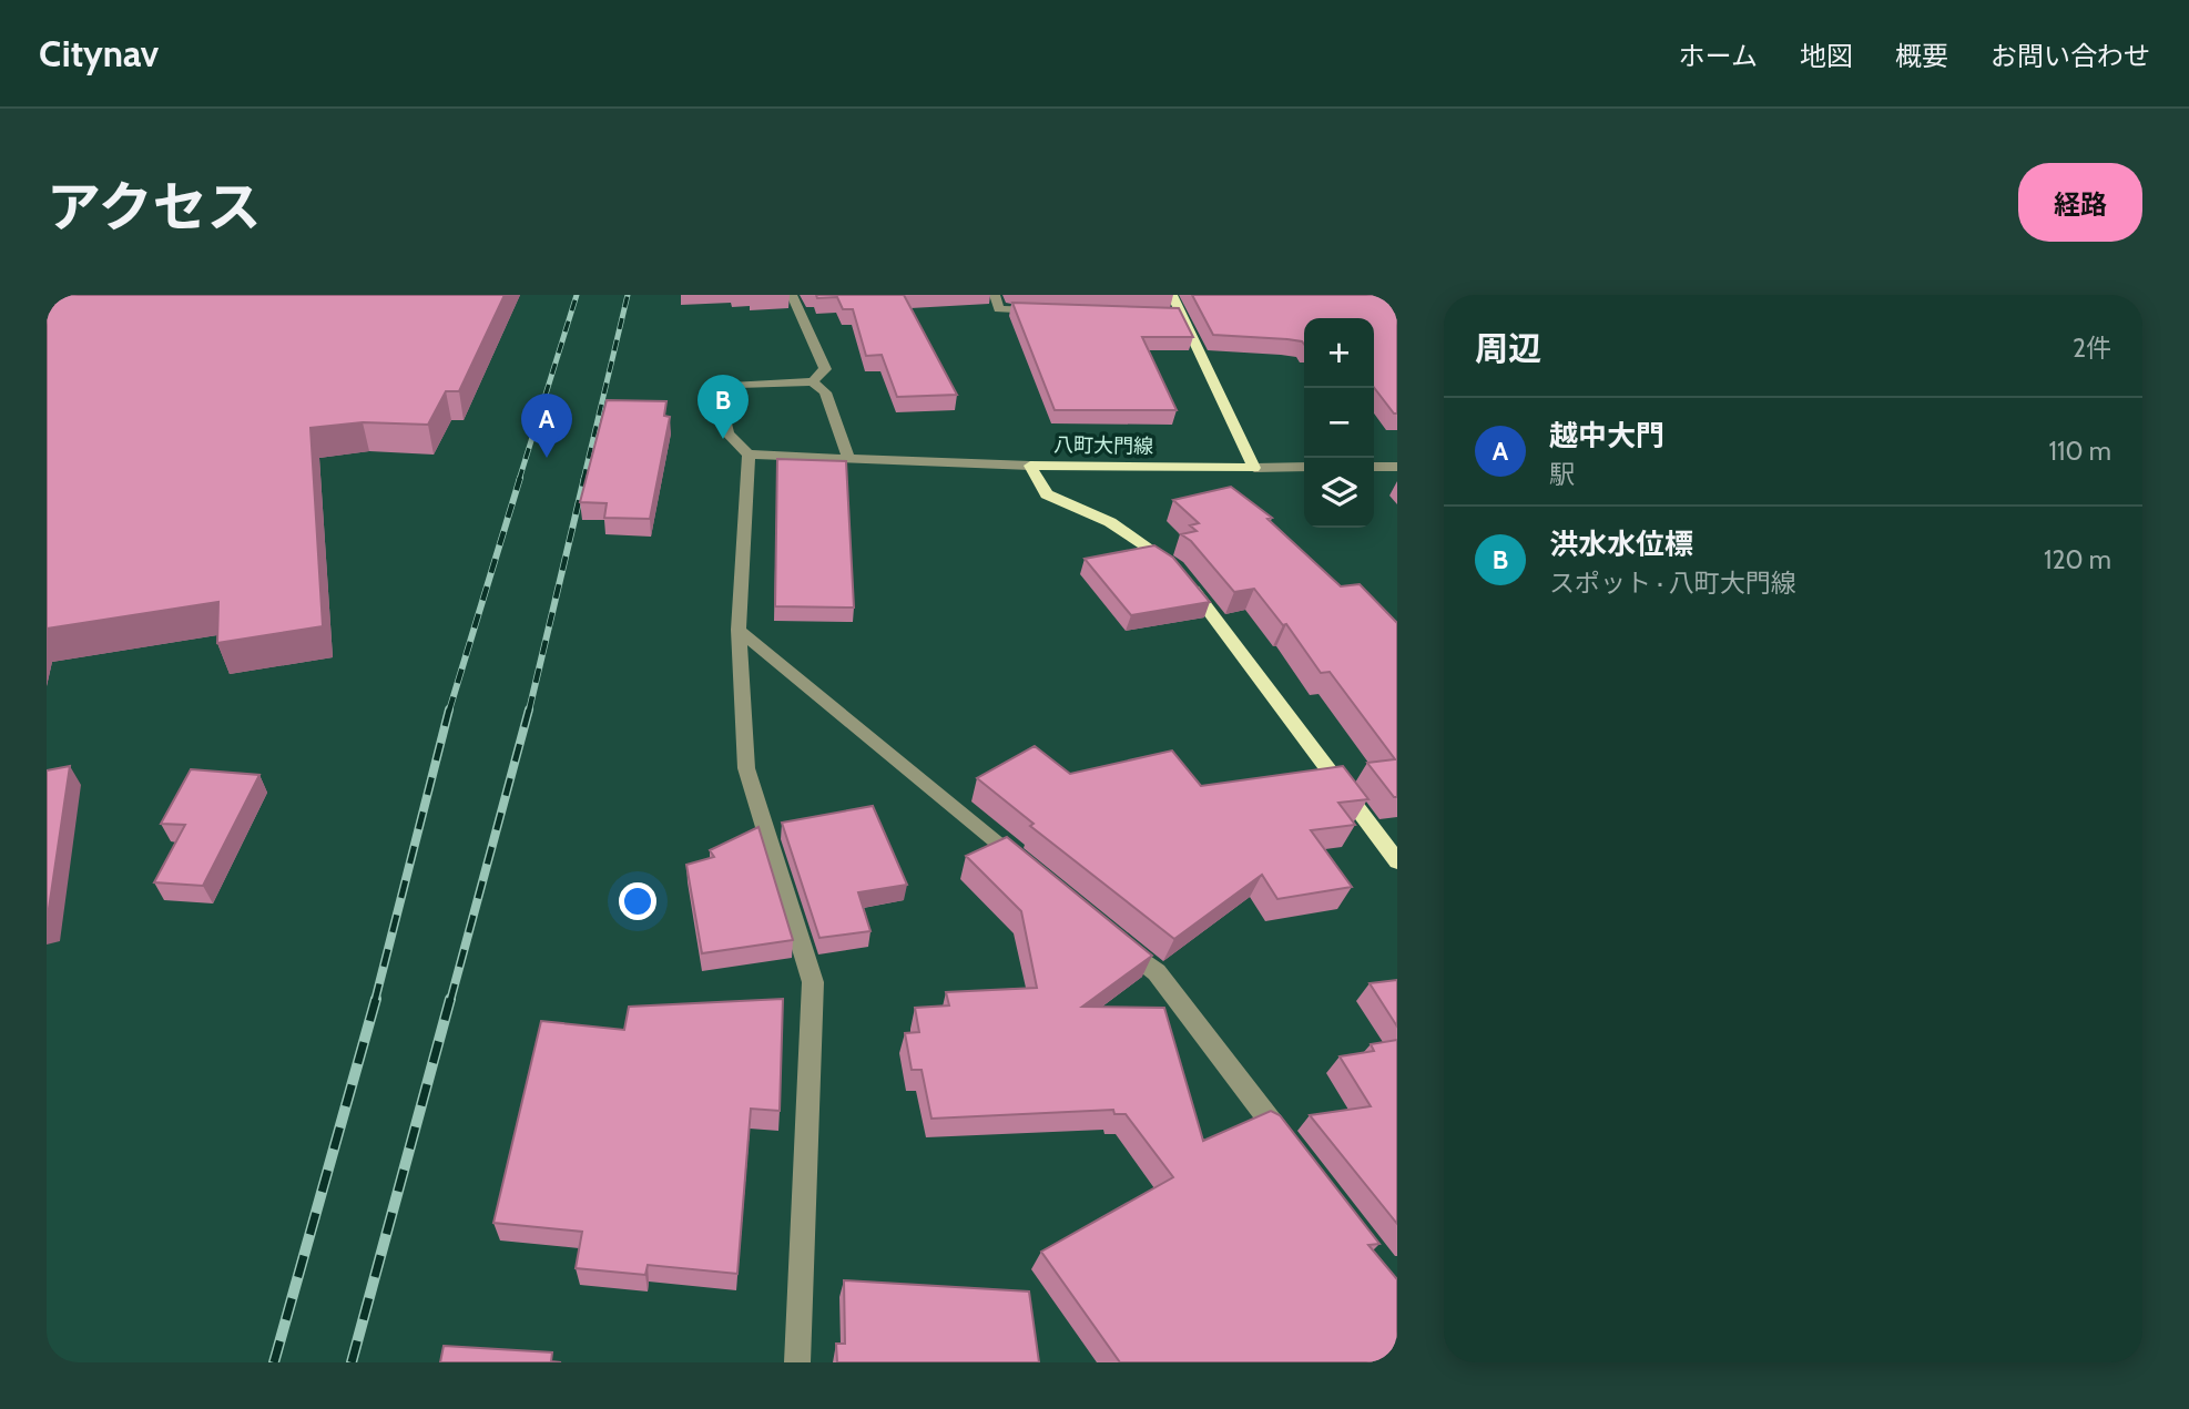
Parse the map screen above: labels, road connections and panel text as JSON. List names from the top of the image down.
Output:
{
  "streets": {
    "main road": ["八町大門線"]
  },
  "page": {
    "header": "Citynav",
    "nav": [
      "ホーム",
      "地図",
      "概要",
      "お問い合わせ"
    ],
    "title": "アクセス",
    "buttons": "経路",
    "heading": ["周辺", "2件"],
    "map_buttons": ["+", "−"],
    "pins": ["B", "A"],
    "list": [
      {
        "mark": "A",
        "name": "越中大門",
        "note": "駅",
        "value": "110 m"
      },
      {
        "mark": "B",
        "name": "洪水水位標",
        "note": "スポット · 八町大門線",
        "value": "120 m"
      }
    ]
  }
}
